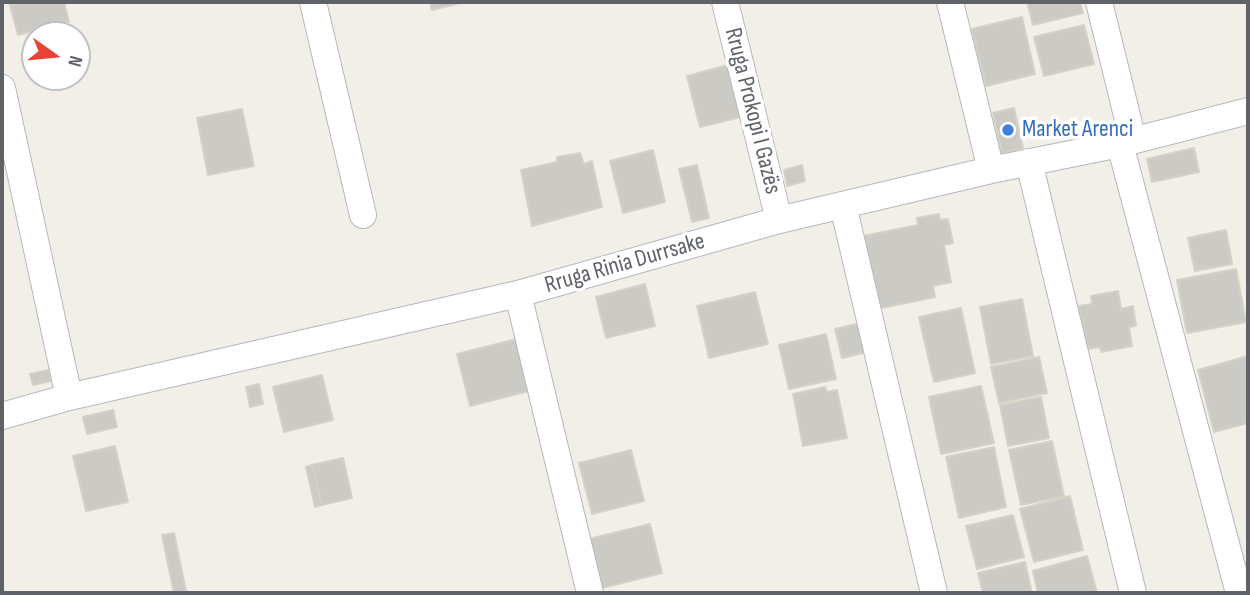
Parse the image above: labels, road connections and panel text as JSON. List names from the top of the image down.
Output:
{
  "streets": {
    "street": ["Rruga Prokopi I Gazës", "Rruga Rinia Durrsake"]
  },
  "crossings": [
    ["Rruga Prokopi I Gazës", "Rruga Rinia Durrsake"]
  ],
  "places": ["Market Arenci"],
  "north": "right"
}
